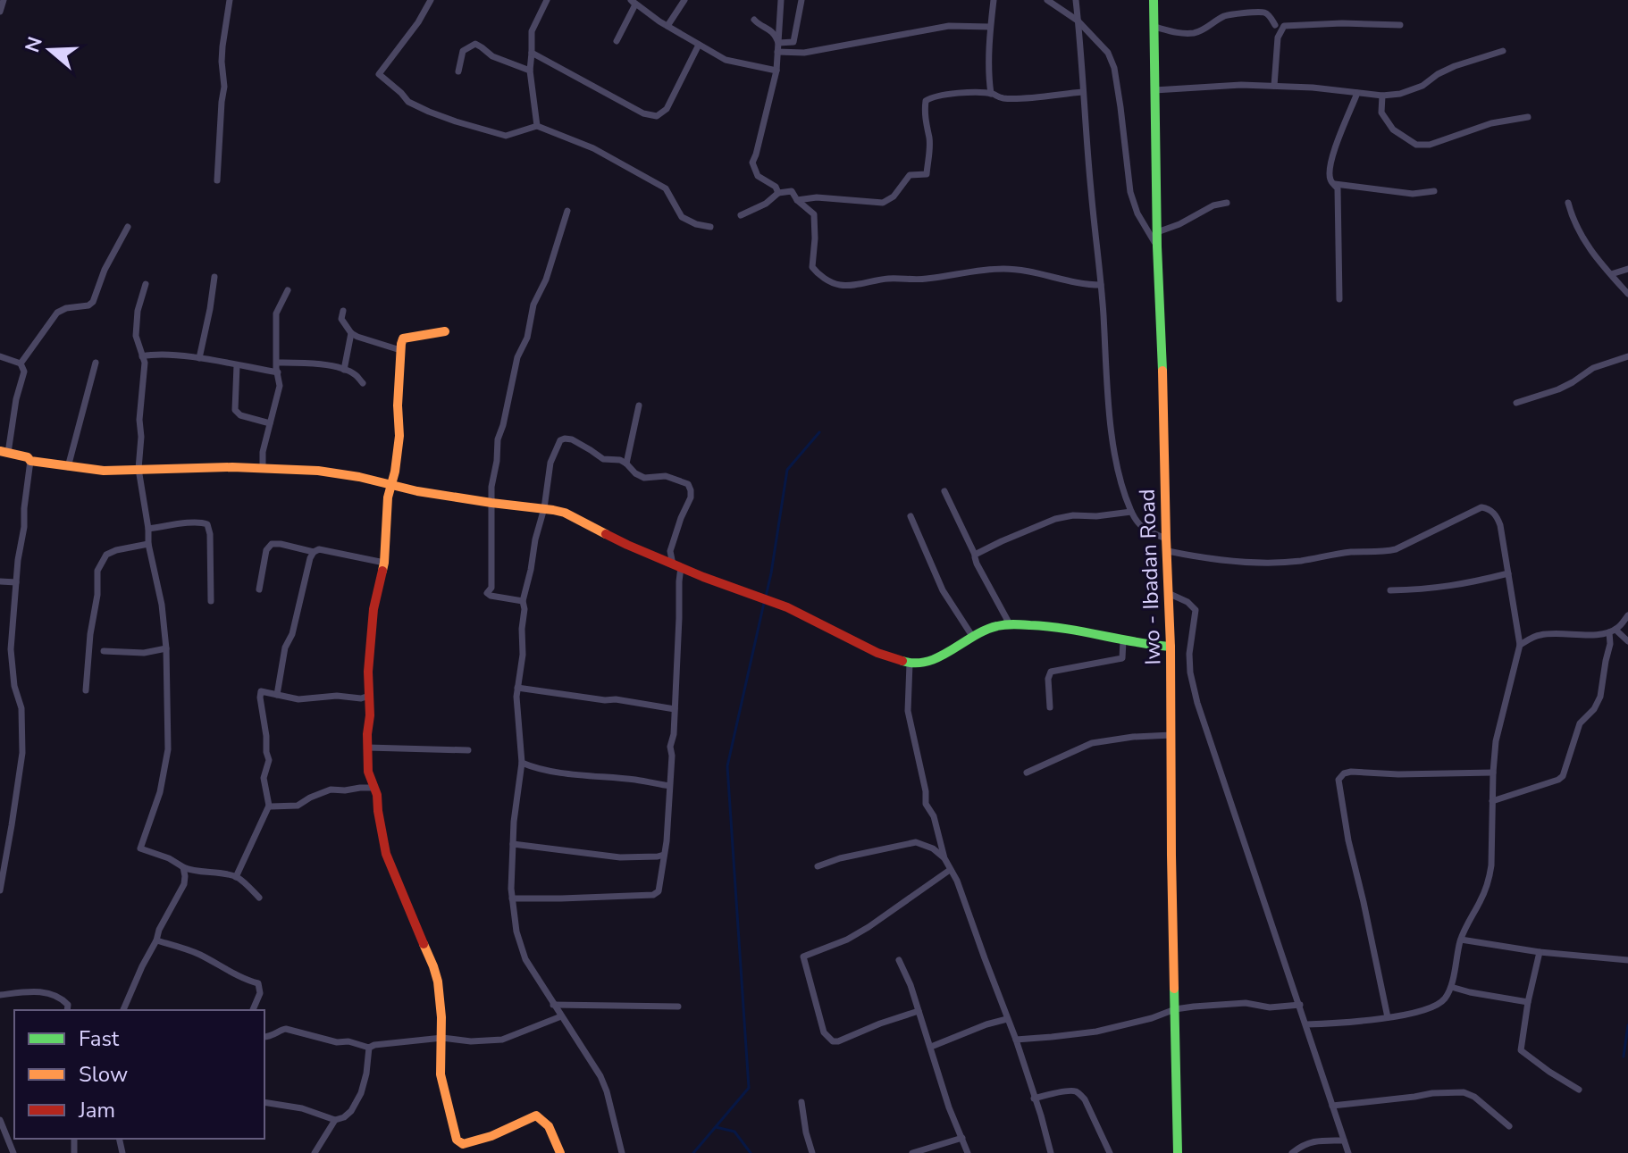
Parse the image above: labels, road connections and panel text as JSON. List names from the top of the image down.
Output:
{
  "streets": {
    "street": ["Iwo - Ibadan Road"]
  },
  "legend": ["Fast", "Slow", "Jam"],
  "north": "left"
}
